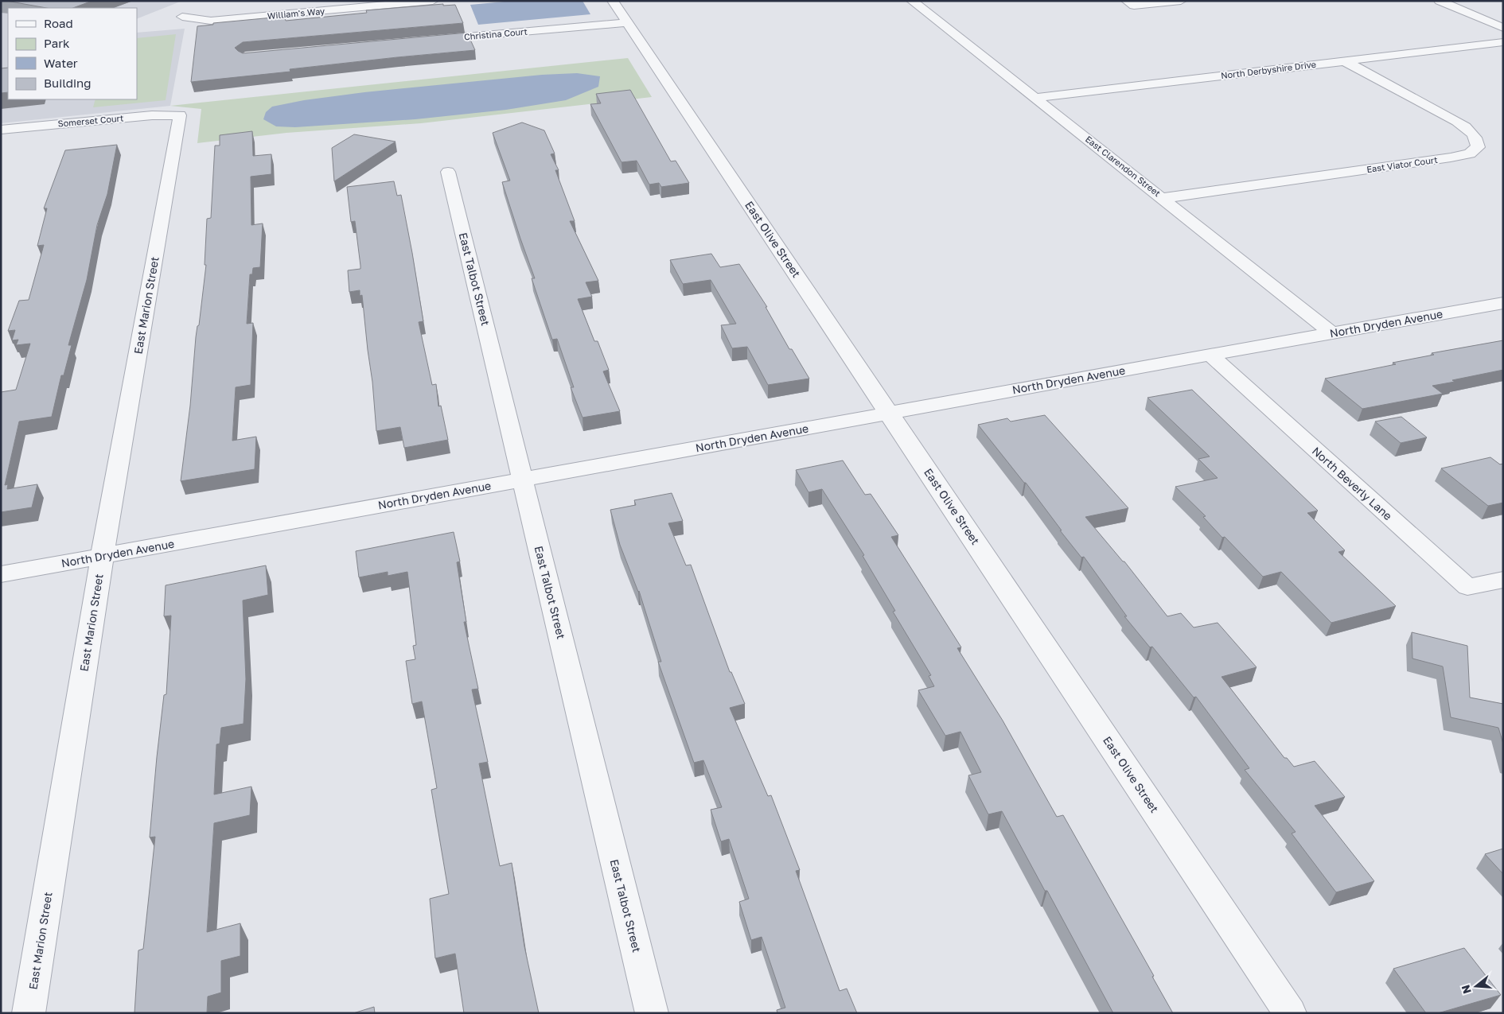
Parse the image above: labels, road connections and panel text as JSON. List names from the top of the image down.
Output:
{
  "streets": {
    "street": [
      "William's Way",
      "Christina Court",
      "North Derbyshire Drive",
      "Somerset Court",
      "East Viator Court",
      "East Clarendon Street",
      "East Olive Street",
      "East Talbot Street",
      "East Marion Street",
      "North Dryden Avenue",
      "North Beverly Lane"
    ]
  },
  "crossings": [
    ["Christina Court", "East Olive Street"],
    ["North Derbyshire Drive", "East Viator Court"],
    ["North Derbyshire Drive", "East Clarendon Street"],
    ["Somerset Court", "East Marion Street"],
    ["East Viator Court", "East Clarendon Street"],
    ["East Clarendon Street", "North Dryden Avenue"],
    ["East Olive Street", "North Dryden Avenue"],
    ["East Talbot Street", "North Dryden Avenue"],
    ["East Marion Street", "North Dryden Avenue"],
    ["North Dryden Avenue", "North Beverly Lane"]
  ],
  "legend": [
    "Road",
    "Park",
    "Water",
    "Building"
  ],
  "north": "left"
}
